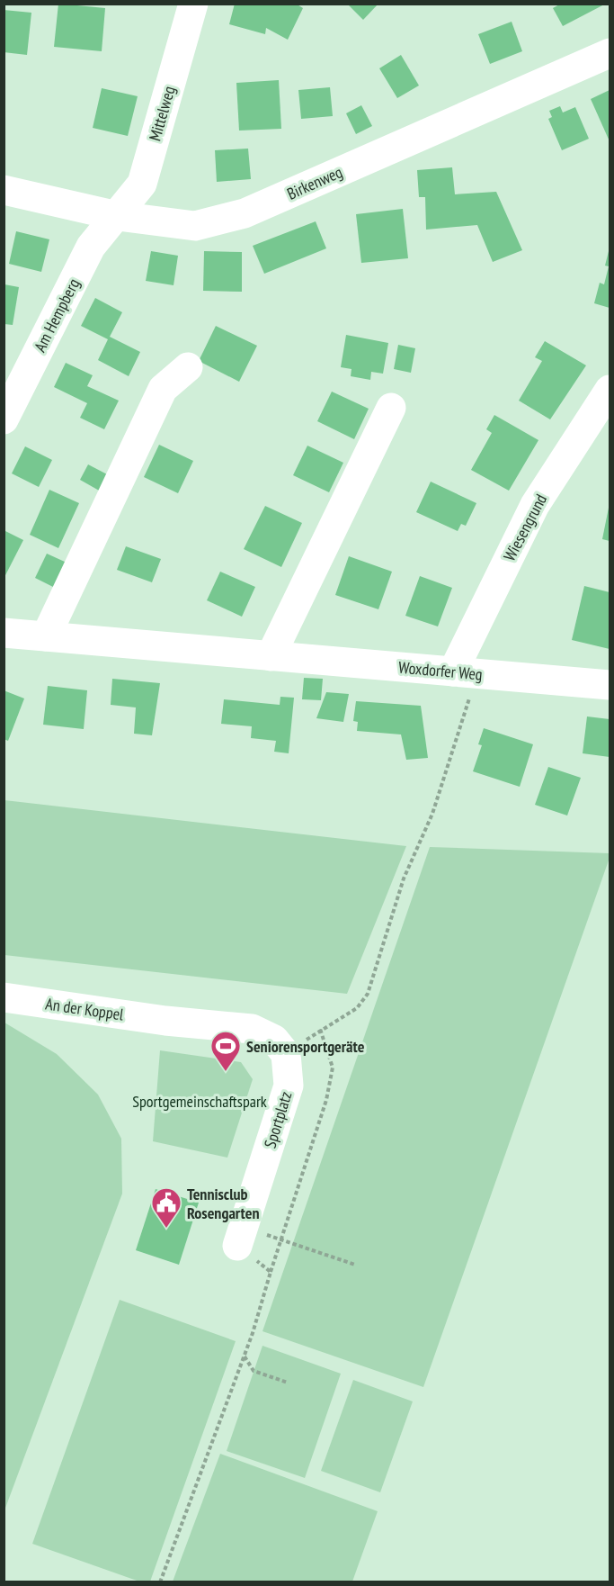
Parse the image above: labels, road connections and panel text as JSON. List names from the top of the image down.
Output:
{
  "streets": {
    "street": [
      "Mittelweg",
      "Birkenweg",
      "Am Hempberg",
      "Wiesengrund",
      "Woxdorfer Weg",
      "An der Koppel",
      "Sportplatz"
    ]
  },
  "crossings": [
    ["Mittelweg", "Birkenweg"],
    ["Mittelweg", "Am Hempberg"],
    ["Birkenweg", "Am Hempberg"],
    ["Wiesengrund", "Woxdorfer Weg"],
    ["An der Koppel", "Sportplatz"]
  ],
  "parks": ["Sportgemeinschaftspark"],
  "places": {
    "sports": ["Seniorensportgeräte"],
    "public building": ["Tennisclub Rosengarten"]
  }
}
